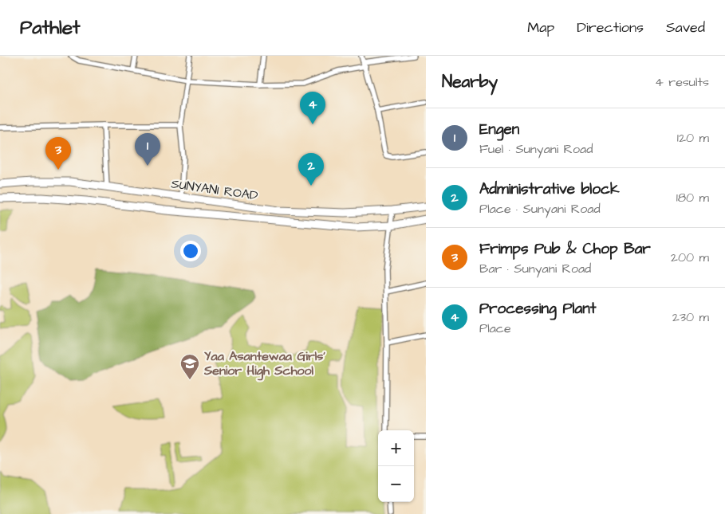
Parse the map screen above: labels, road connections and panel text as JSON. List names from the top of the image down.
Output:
{
  "streets": {
    "main road": ["SUNYANI ROAD"]
  },
  "places": {
    "school or university": ["Yaa Asantewaa Girls' Senior High School"]
  },
  "page": {
    "header": "Pathlet",
    "nav": ["Map", "Directions", "Saved"],
    "heading": ["Nearby", "4 results"],
    "pins": [
      "4",
      "1",
      "3",
      "2"
    ],
    "list": [
      {
        "mark": "1",
        "name": "Engen",
        "note": "Fuel · Sunyani Road",
        "value": "120 m"
      },
      {
        "mark": "2",
        "name": "Administrative block",
        "note": "Place · Sunyani Road",
        "value": "180 m"
      },
      {
        "mark": "3",
        "name": "Frimps Pub & Chop Bar",
        "note": "Bar · Sunyani Road",
        "value": "200 m"
      },
      {
        "mark": "4",
        "name": "Processing Plant",
        "note": "Place",
        "value": "230 m"
      }
    ],
    "map_buttons": ["+", "−"]
  }
}
